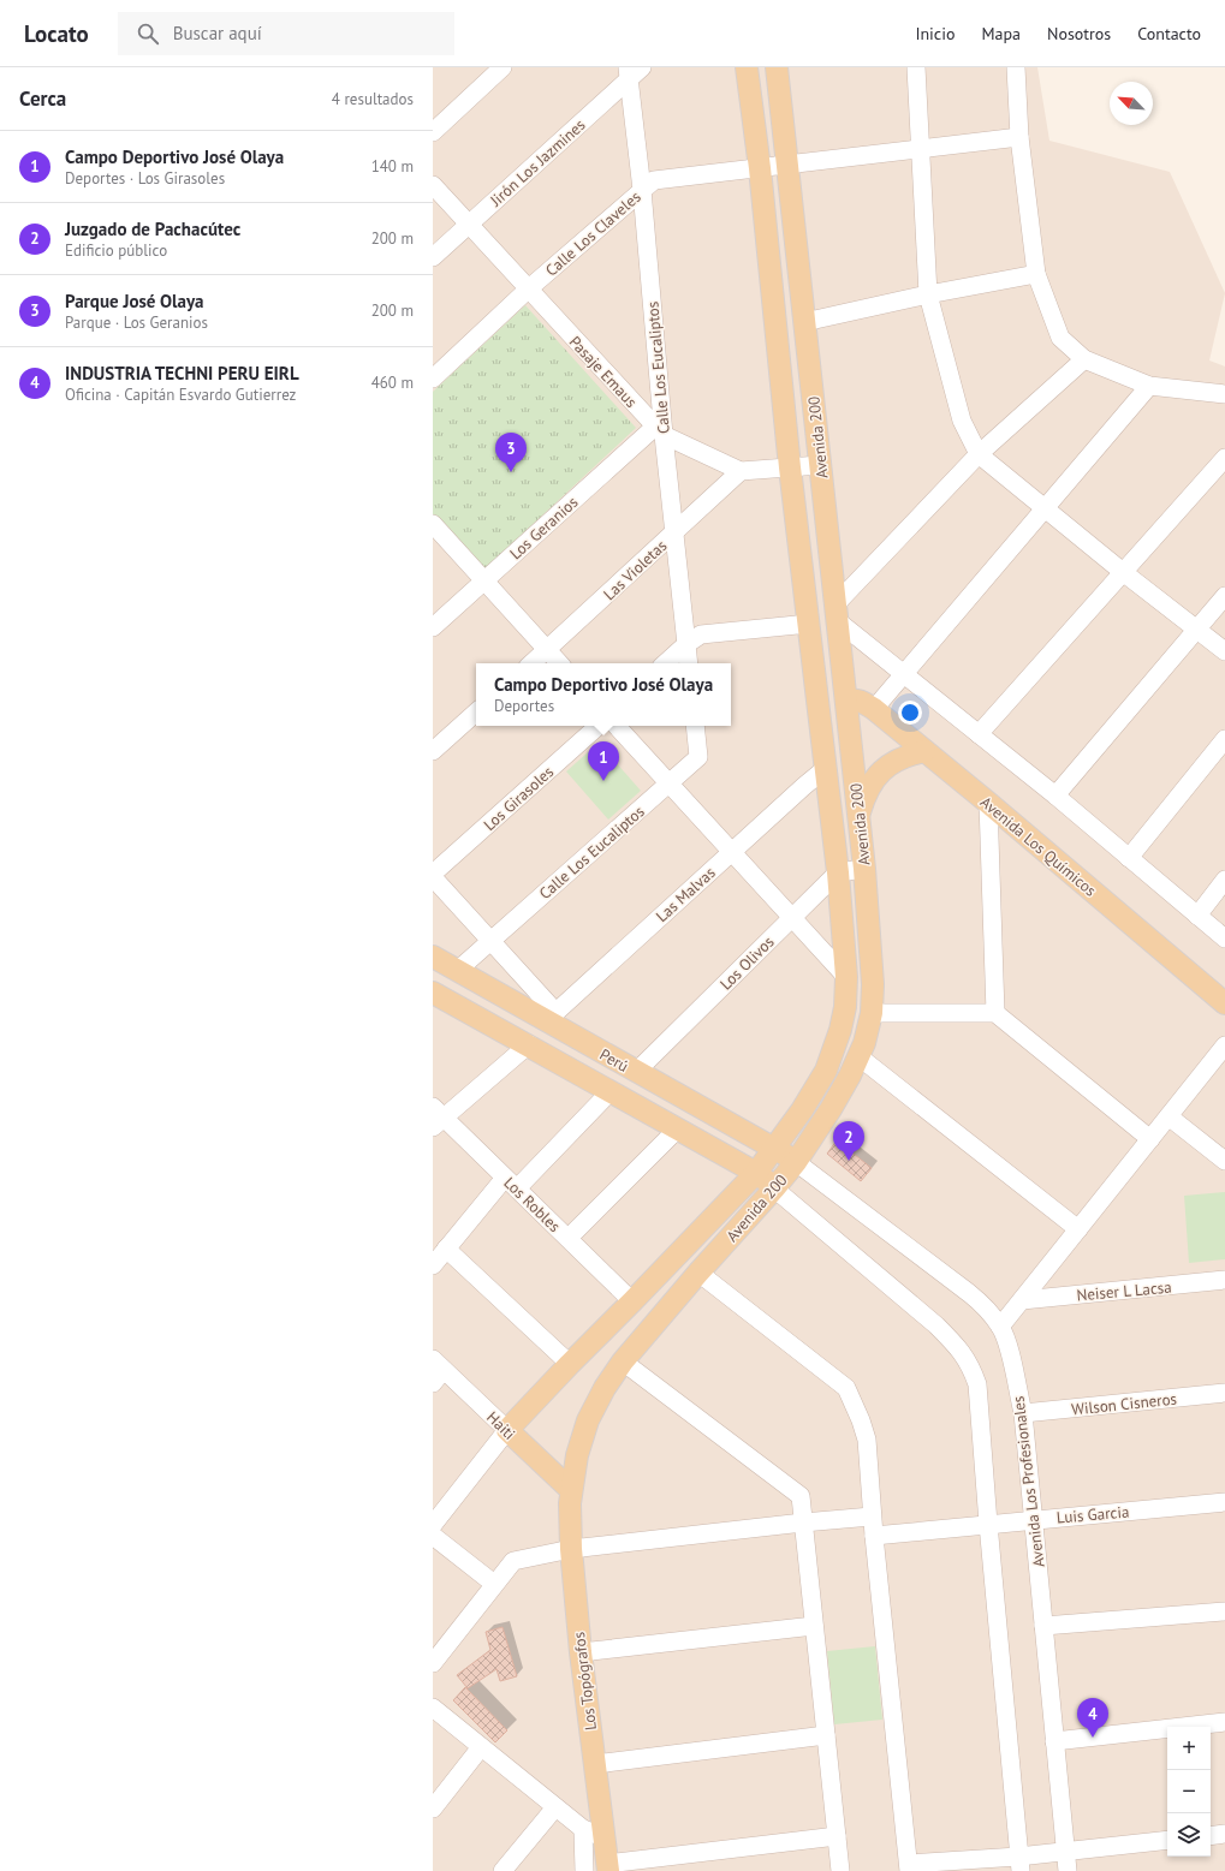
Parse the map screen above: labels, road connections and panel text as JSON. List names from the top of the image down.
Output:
{
  "streets": {
    "main road": [
      "Avenida 200",
      "Avenida Los Químicos",
      "Perú",
      "Haiti",
      "Los Topógrafos"
    ],
    "street": [
      "Jirón Los Jazmines",
      "Calle Los Claveles",
      "Calle Los Eucaliptos",
      "Pasaje Emaus",
      "Los Geranios",
      "Las Violetas",
      "Los Girasoles",
      "Las Malvas",
      "Los Olivos",
      "Los Robles",
      "Neiser L Lacsa",
      "Wilson Cisneros",
      "Avenida Los Profesionales",
      "Luis Garcia"
    ]
  },
  "crossings": [
    ["Jirón Los Jazmines", "Calle Los Eucaliptos"],
    ["Jirón Los Jazmines", "Pasaje Emaus"],
    ["Calle Los Claveles", "Calle Los Eucaliptos"],
    ["Calle Los Claveles", "Pasaje Emaus"],
    ["Calle Los Claveles", "Avenida 200"],
    ["Calle Los Eucaliptos", "Pasaje Emaus"],
    ["Calle Los Eucaliptos", "Los Geranios"],
    ["Calle Los Eucaliptos", "Las Violetas"],
    ["Calle Los Eucaliptos", "Perú"],
    ["Pasaje Emaus", "Avenida 200"],
    ["Pasaje Emaus", "Los Geranios"],
    ["Pasaje Emaus", "Las Violetas"],
    ["Avenida 200", "Avenida Los Químicos"],
    ["Avenida 200", "Las Malvas"],
    ["Avenida 200", "Los Olivos"],
    ["Avenida 200", "Perú"],
    ["Avenida 200", "Los Robles"],
    ["Avenida 200", "Haiti"],
    ["Avenida 200", "Avenida Los Profesionales"],
    ["Avenida 200", "Los Topógrafos"],
    ["Las Malvas", "Perú"],
    ["Los Olivos", "Perú"],
    ["Perú", "Avenida Los Profesionales"],
    ["Wilson Cisneros", "Avenida Los Profesionales"],
    ["Haiti", "Los Topógrafos"],
    ["Avenida Los Profesionales", "Luis Garcia"]
  ],
  "north": "top left",
  "page": {
    "header": "Locato",
    "search": "Buscar aquí",
    "nav": [
      "Inicio",
      "Mapa",
      "Nosotros",
      "Contacto"
    ],
    "heading": ["Cerca", "4 resultados"],
    "list": [
      {
        "mark": "1",
        "name": "Campo Deportivo José Olaya",
        "note": "Deportes · Los Girasoles",
        "value": "140 m"
      },
      {
        "mark": "2",
        "name": "Juzgado de Pachacútec",
        "note": "Edificio público",
        "value": "200 m"
      },
      {
        "mark": "3",
        "name": "Parque José Olaya",
        "note": "Parque · Los Geranios",
        "value": "200 m"
      },
      {
        "mark": "4",
        "name": "INDUSTRIA TECHNI PERU EIRL",
        "note": "Oficina · Capitán Esvardo Gutierrez",
        "value": "460 m"
      }
    ],
    "pins": [
      "3",
      "1",
      "2",
      "4"
    ],
    "popup": ["Campo Deportivo José Olaya", "Deportes"],
    "map_buttons": ["+", "−"]
  }
}
